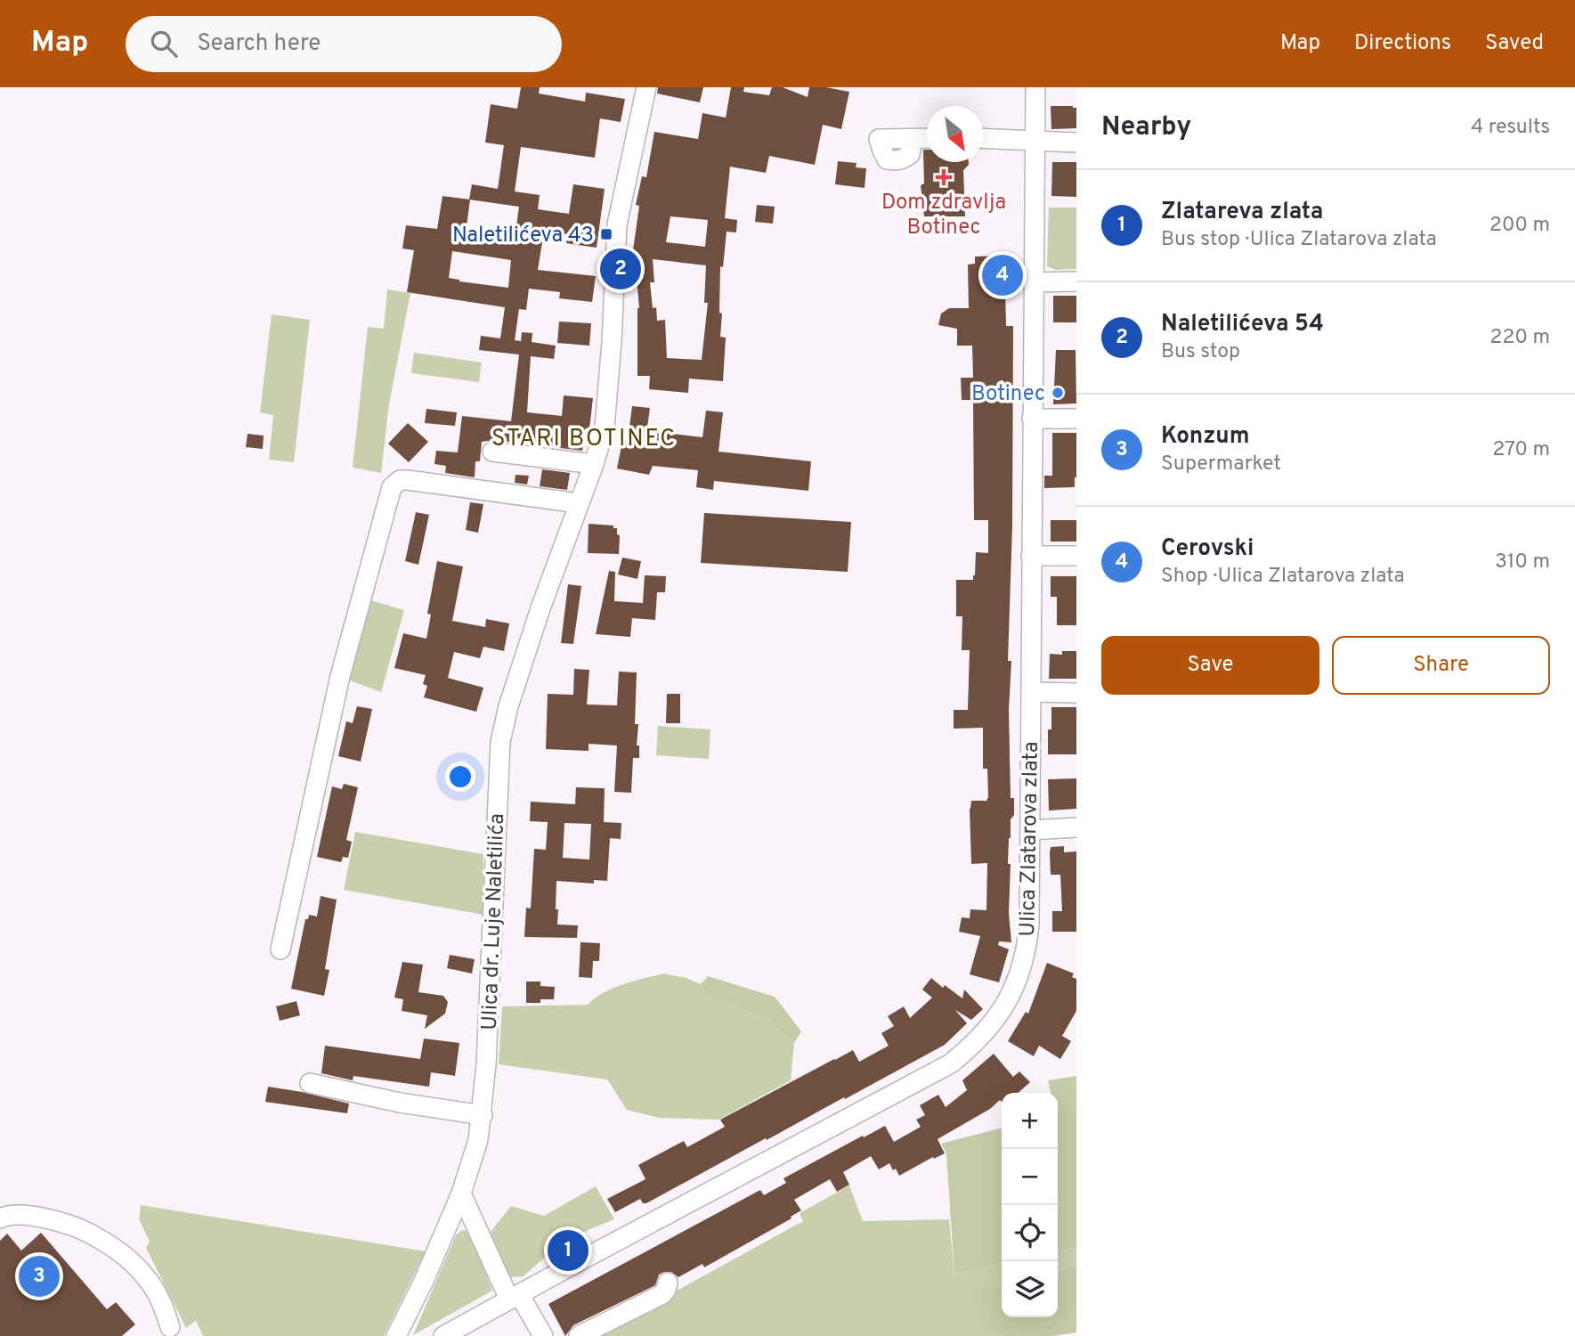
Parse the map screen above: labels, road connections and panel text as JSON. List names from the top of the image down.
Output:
{
  "streets": {
    "street": ["Ulica Zlatarova zlata", "Ulica dr. Luje Naletilića"]
  },
  "districts": ["STARI BOTINEC"],
  "places": {
    "health": ["Dom zdravlja Botinec"],
    "transit": ["Naletilićeva 43"],
    "other": ["Botinec"]
  },
  "north": "bottom right",
  "page": {
    "header": "Map",
    "search": "Search here",
    "nav": ["Map", "Directions", "Saved"],
    "heading": ["Nearby", "4 results"],
    "list": [
      {
        "mark": "1",
        "name": "Zlatareva zlata",
        "note": "Bus stop · Ulica Zlatarova zlata",
        "value": "200 m"
      },
      {
        "mark": "2",
        "name": "Naletilićeva 54",
        "note": "Bus stop",
        "value": "220 m"
      },
      {
        "mark": "3",
        "name": "Konzum",
        "note": "Supermarket",
        "value": "270 m"
      },
      {
        "mark": "4",
        "name": "Cerovski",
        "note": "Shop · Ulica Zlatarova zlata",
        "value": "310 m"
      }
    ],
    "pins": [
      "2",
      "4",
      "1",
      "3"
    ],
    "buttons": ["Save", "Share"],
    "map_buttons": ["+", "−"]
  }
}
